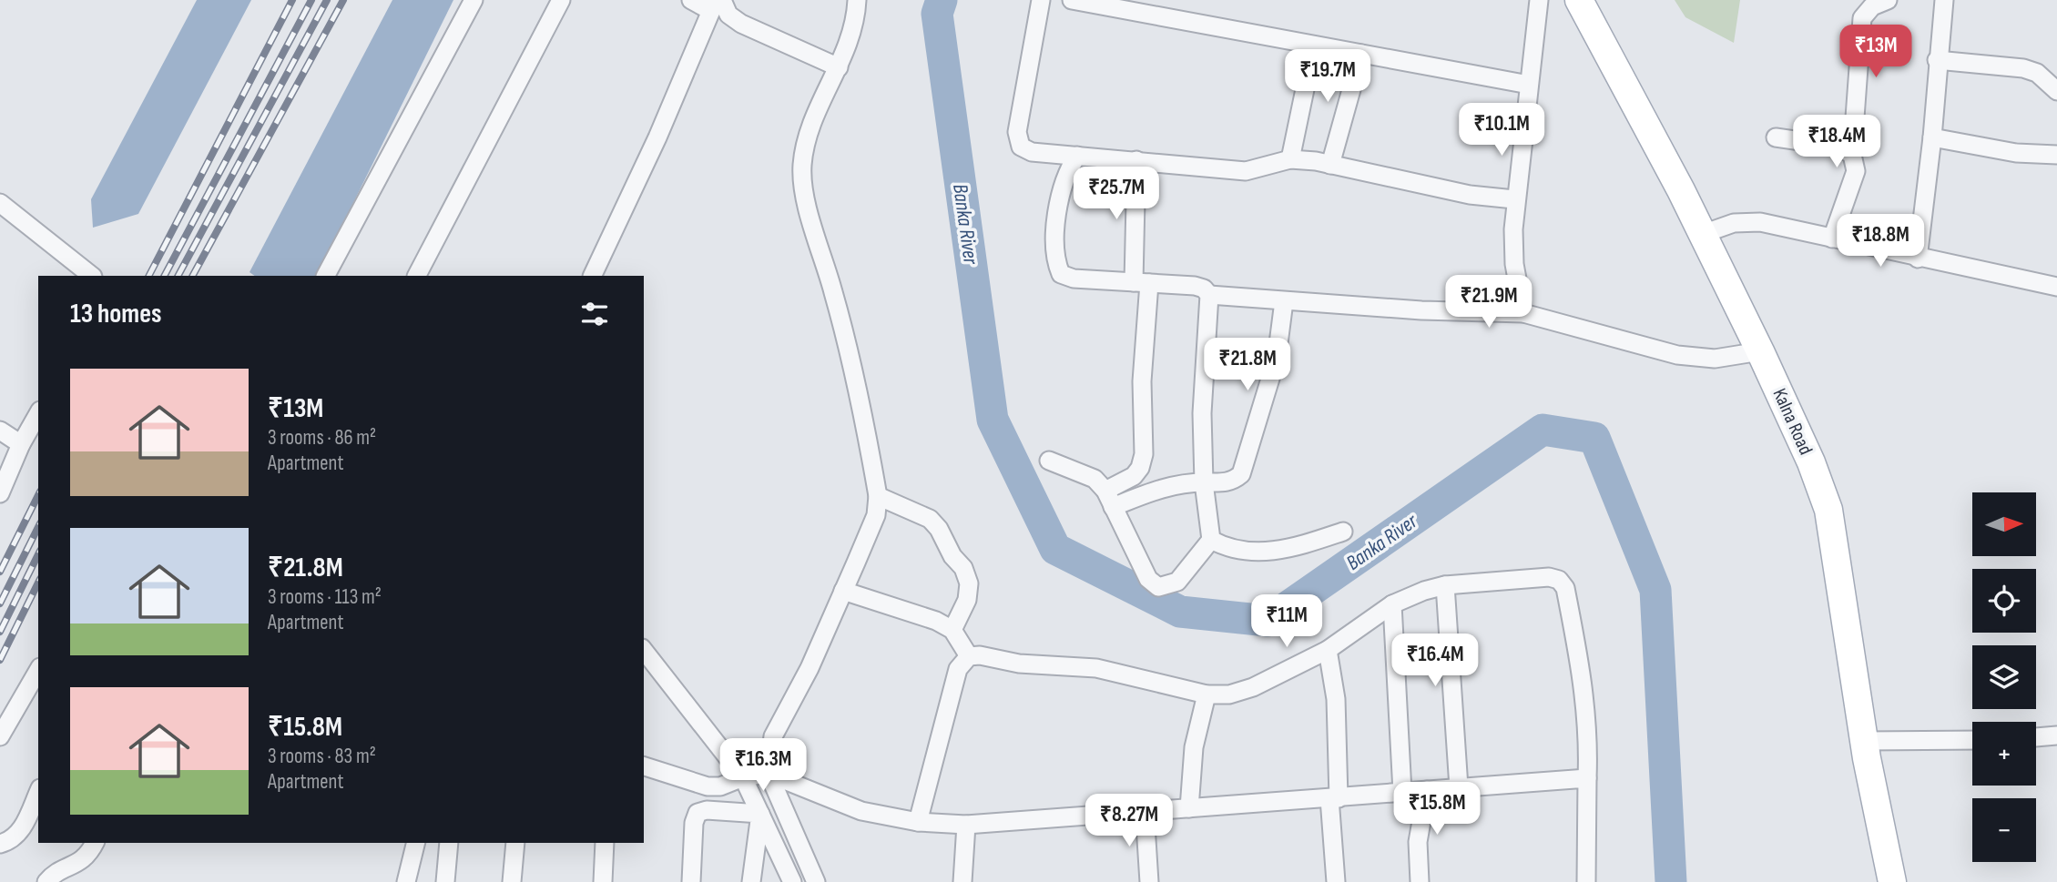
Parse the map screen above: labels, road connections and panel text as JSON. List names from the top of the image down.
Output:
{
  "streets": {
    "main road": ["Kalna Road"]
  },
  "water": ["Banka River"],
  "north": "right",
  "page": {
    "price": [
      "₹13M",
      "₹19.7M",
      "₹10.1M",
      "₹18.4M",
      "₹25.7M",
      "₹18.8M",
      "₹21.9M",
      "₹21.8M",
      "₹11M",
      "₹16.4M",
      "₹16.3M",
      "₹15.8M",
      "₹8.27M"
    ],
    "heading": "13 homes",
    "list": [
      {
        "name": "₹13M",
        "note": "3 rooms · 86 m² · Apartment"
      },
      {
        "name": "₹21.8M",
        "note": "3 rooms · 113 m² · Apartment"
      },
      {
        "name": "₹15.8M",
        "note": "3 rooms · 83 m² · Apartment"
      }
    ],
    "map_buttons": ["+", "−"]
  }
}
